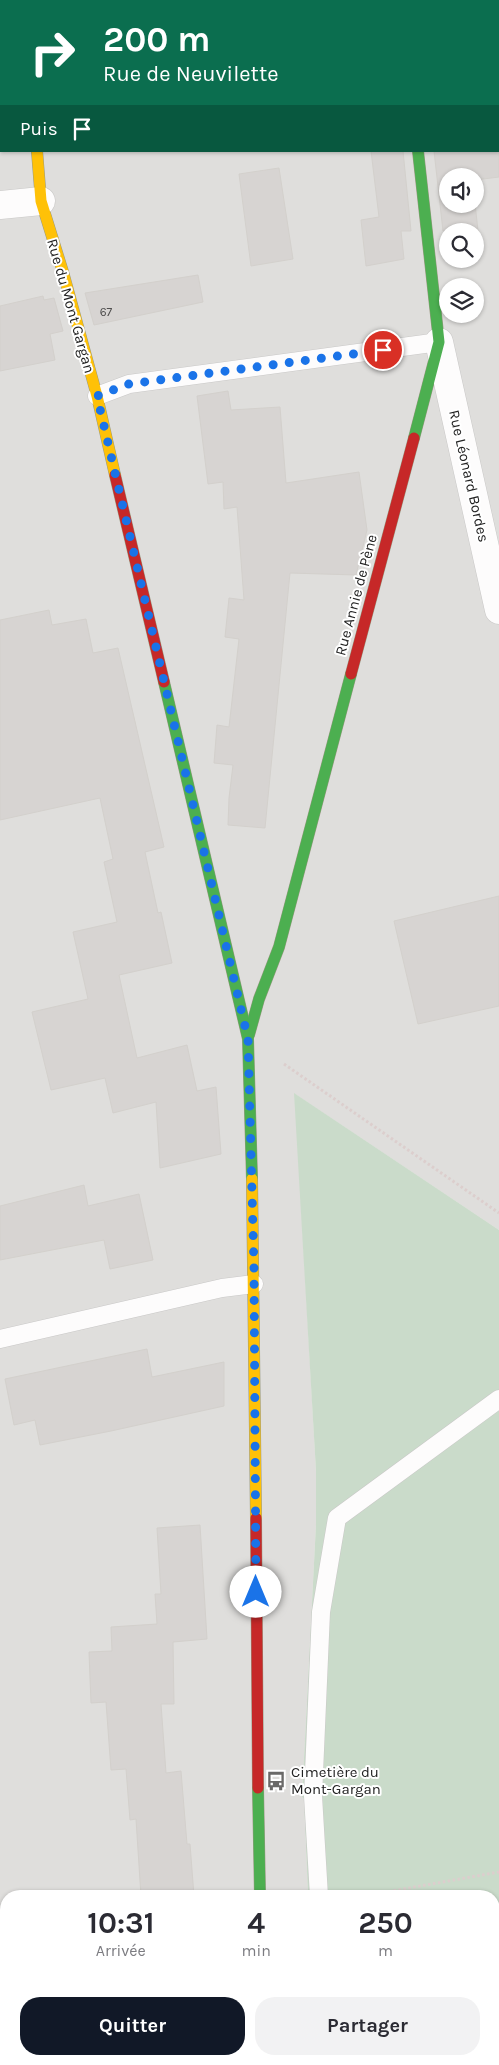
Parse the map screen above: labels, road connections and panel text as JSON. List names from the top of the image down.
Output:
{
  "streets": {
    "street": ["Rue du Mont Gargan", "Rue Léonard Bordes", "Rue Annie de Pène"]
  },
  "crossings": [
    ["Rue du Mont Gargan", "Rue Annie de Pène"],
    ["Rue Léonard Bordes", "Rue Annie de Pène"]
  ],
  "places": {
    "bus stop": ["Cimetière du Mont-Gargan"]
  },
  "house_numbers": ["67"],
  "page": {
    "turn": ["200 m", "Rue de Neuvilette"],
    "then": "Puis",
    "eta": [
      "10:31",
      "Arrivée",
      "4",
      "min",
      "250",
      "m"
    ],
    "buttons": ["Quitter", "Partager"]
  }
}
